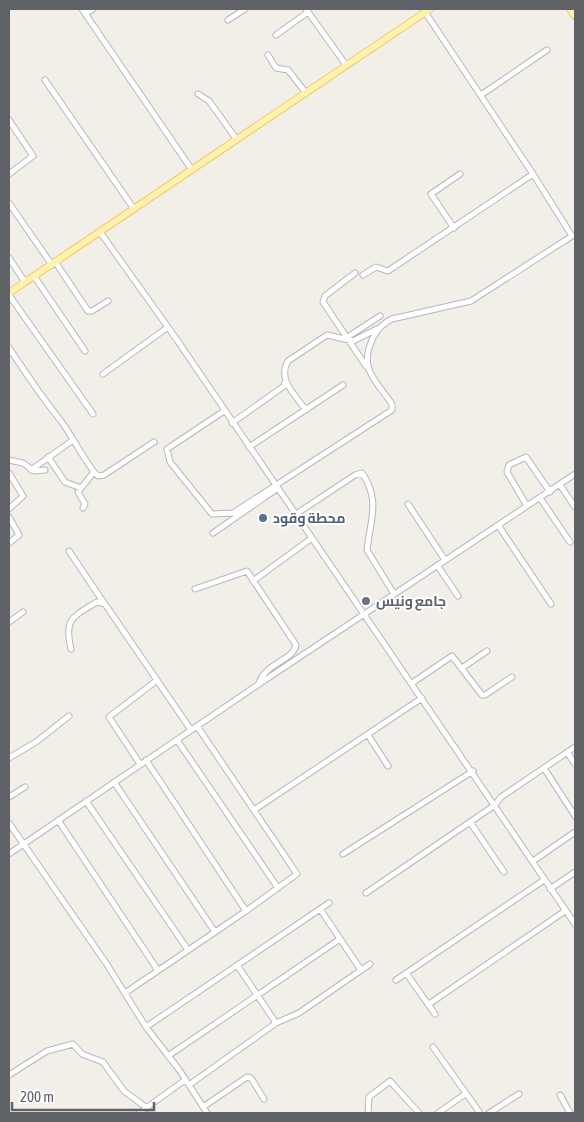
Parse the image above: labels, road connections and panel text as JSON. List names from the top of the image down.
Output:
{
  "places": ["محطة وقود", "جامع ونيس"],
  "scale_bar": "200 m"
}
